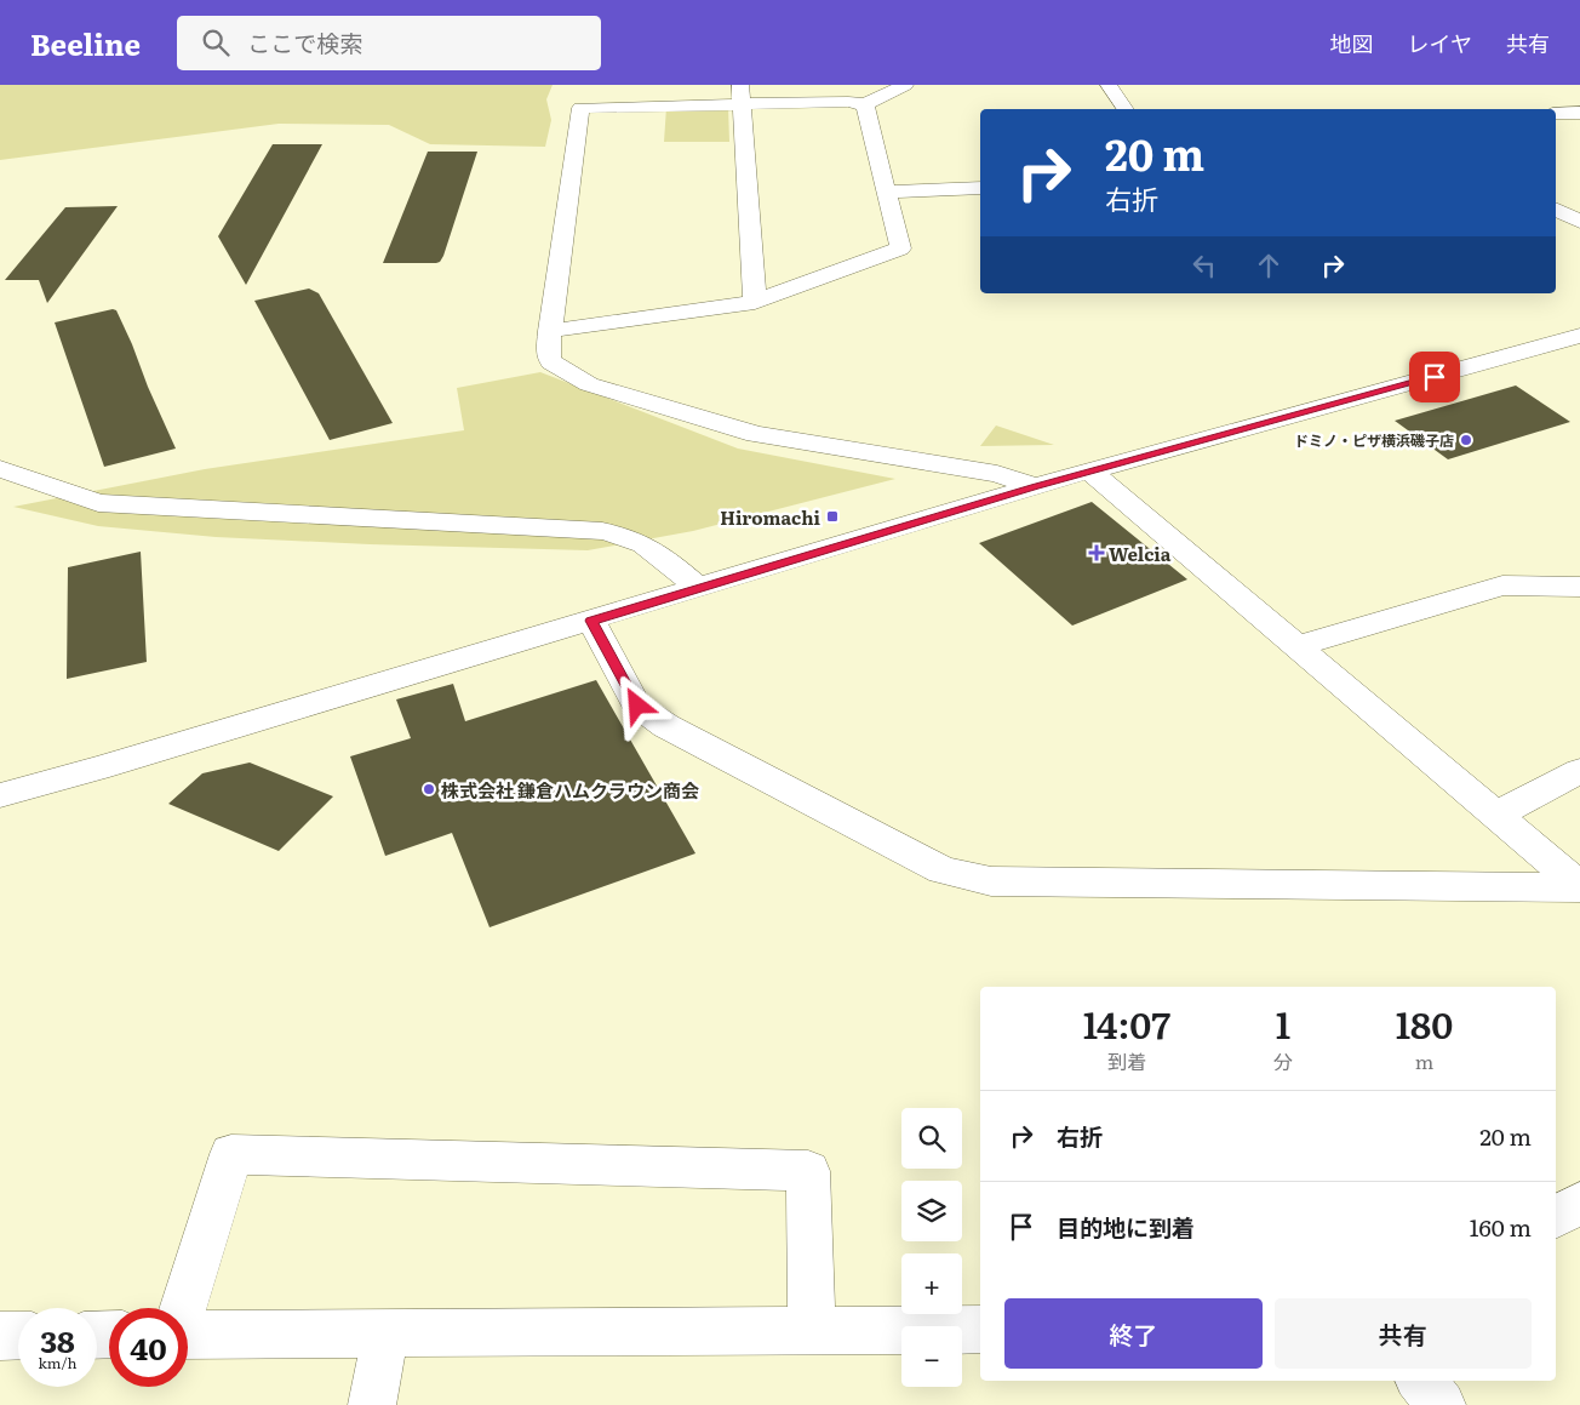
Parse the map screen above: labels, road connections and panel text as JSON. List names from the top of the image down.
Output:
{
  "places": {
    "other": ["ドミノ・ピザ横浜磯子店", "株式会社 鎌倉ハムクラウン商会"],
    "transit": ["Hiromachi"],
    "health": ["Welcia"]
  },
  "page": {
    "header": "Beeline",
    "search": "ここで検索",
    "nav": ["地図", "レイヤ", "共有"],
    "turn": ["20 m", "右折"],
    "eta": [
      "14:07",
      "到着",
      "1",
      "分",
      "180",
      "m"
    ],
    "list": [
      {
        "name": "右折",
        "value": "20 m"
      },
      {
        "name": "目的地に到着",
        "value": "160 m"
      }
    ],
    "map_buttons": ["+", "−"],
    "buttons": ["終了", "共有"],
    "speed": "38 km/h",
    "limit": "40"
  }
}
